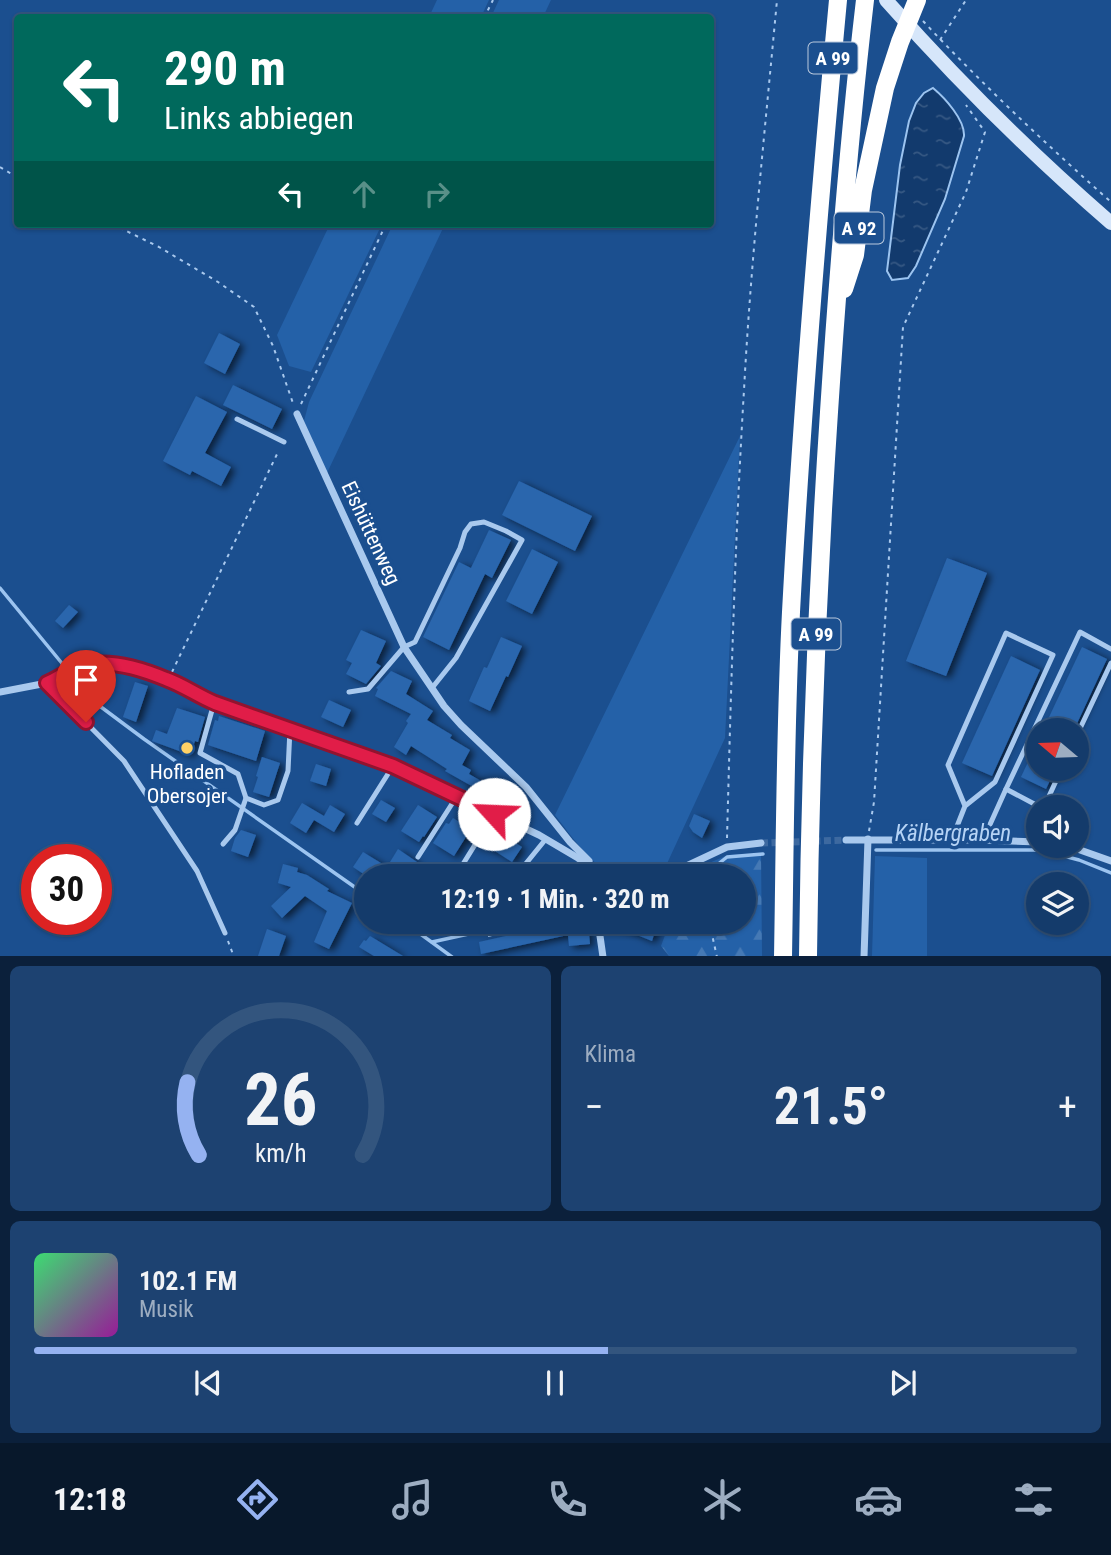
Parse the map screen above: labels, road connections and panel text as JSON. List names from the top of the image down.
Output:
{
  "streets": {
    "highway": ["A 99", "A 92"],
    "street": ["Eishüttenweg"]
  },
  "crossings": [
    ["A 99", "A 92"]
  ],
  "water": ["Kälbergraben"],
  "places": ["Hofladen Obersojer"],
  "north": "left",
  "page": {
    "turn": ["290 m", "Links abbiegen"],
    "limit": "30",
    "trip": "12:19 · 1 Min. · 320 m",
    "tile": "Klima",
    "heat": ["−", "21.5°", "+"],
    "song": ["102.1 FM", "Musik"],
    "tabs": "12:18",
    "gauge": ["26", "km/h"]
  }
}
